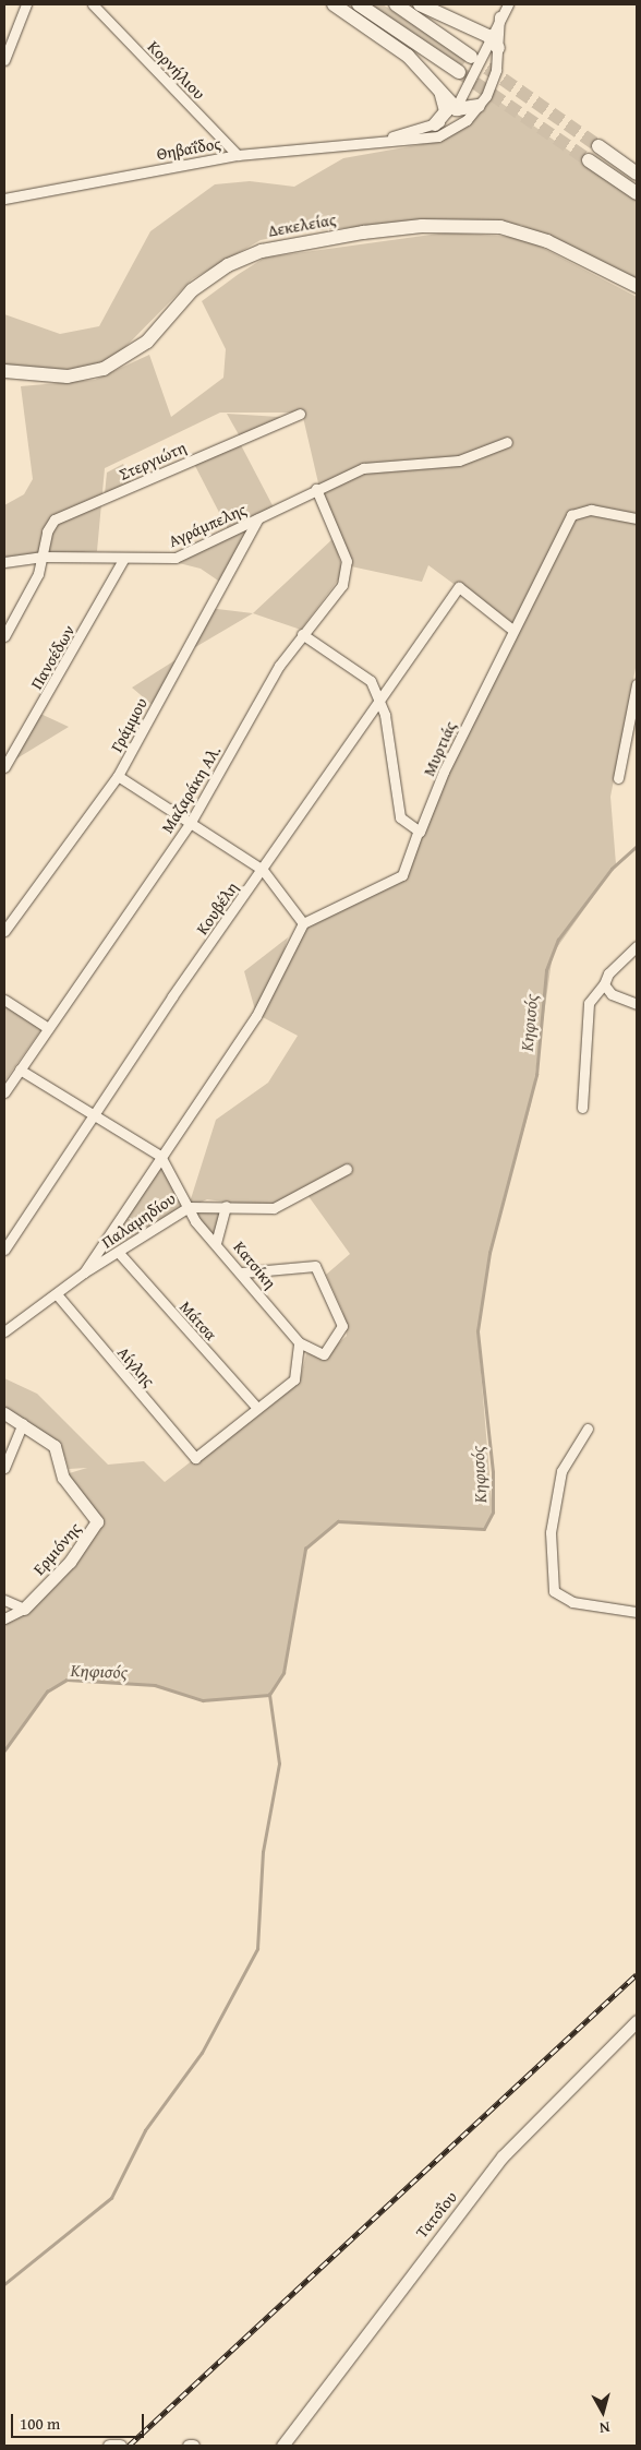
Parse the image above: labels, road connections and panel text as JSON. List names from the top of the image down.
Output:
{
  "streets": {
    "main road": ["Δεκελείας"],
    "street": [
      "Κορνήλιου",
      "Θηβαΐδος",
      "Στεργιώτη",
      "Αγράμπελης",
      "Πανσέδων",
      "Γράμμου",
      "Μυρτιάς",
      "Μαζαράκη Αλ.",
      "Κουβέλη",
      "Παλαμηδίου",
      "Κατσίκη",
      "Μάτσα",
      "Αίγλης",
      "Ερμιόνης",
      "Τατοΐου"
    ]
  },
  "crossings": [
    ["Κορνήλιου", "Θηβαΐδος"],
    ["Στεργιώτη", "Αγράμπελης"],
    ["Αγράμπελης", "Πανσέδων"],
    ["Αγράμπελης", "Γράμμου"],
    ["Αγράμπελης", "Μαζαράκη Αλ."],
    ["Μυρτιάς", "Κουβέλη"],
    ["Παλαμηδίου", "Κατσίκη"],
    ["Παλαμηδίου", "Μάτσα"],
    ["Παλαμηδίου", "Αίγλης"],
    ["Μάτσα", "Αίγλης"]
  ],
  "water": ["Κηφισός"],
  "scale_bar": "100 m",
  "north": "bottom"
}
